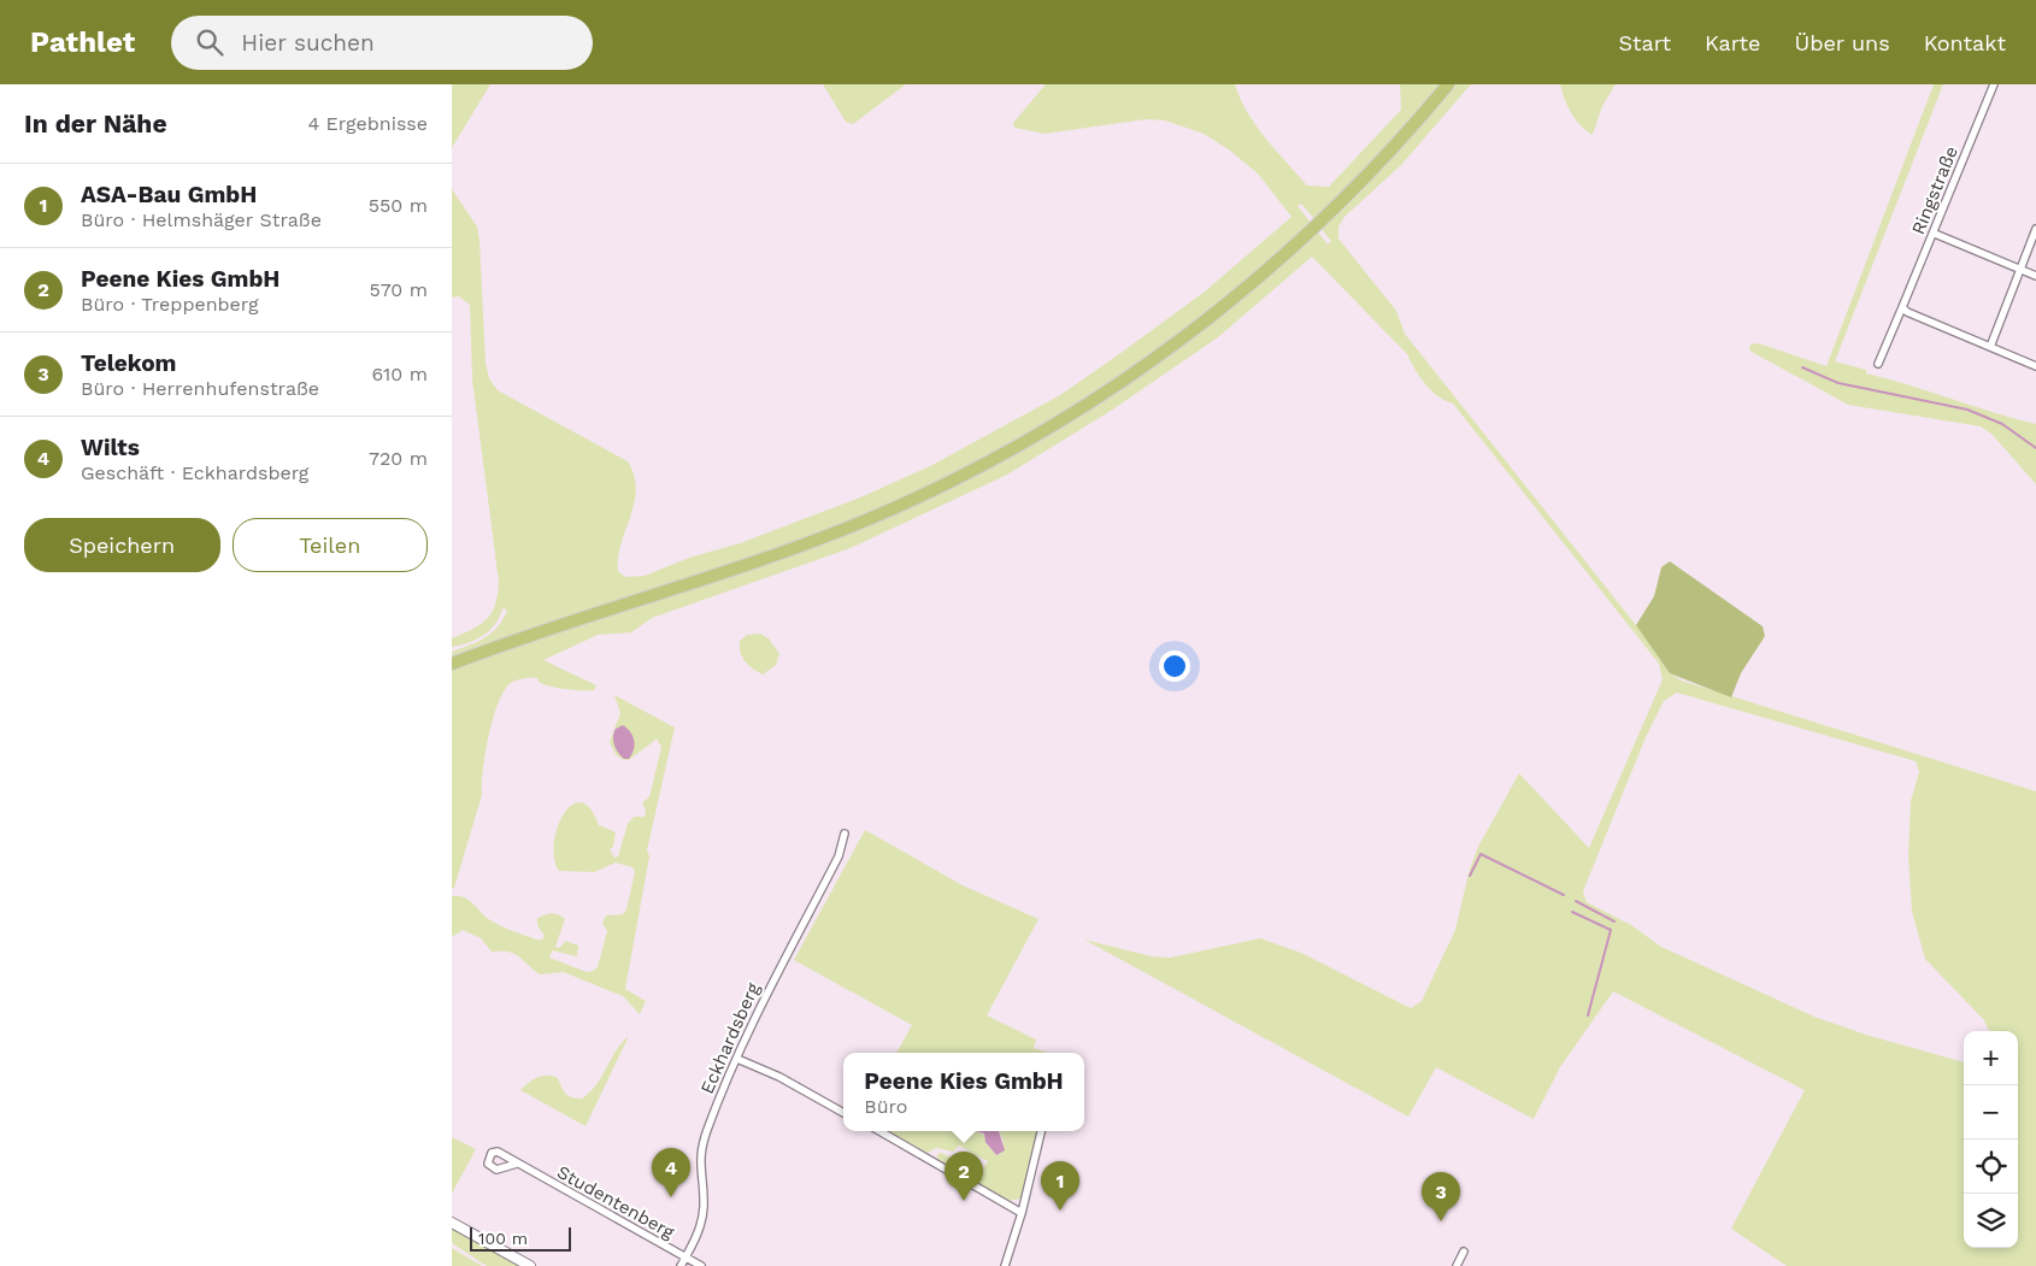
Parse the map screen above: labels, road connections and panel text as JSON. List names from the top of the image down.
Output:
{
  "streets": {
    "street": ["Ringstraße", "Eckhardsberg", "Studentenberg"]
  },
  "crossings": [
    ["Eckhardsberg", "Studentenberg"]
  ],
  "scale_bar": "100 m",
  "page": {
    "header": "Pathlet",
    "search": "Hier suchen",
    "nav": [
      "Start",
      "Karte",
      "Über uns",
      "Kontakt"
    ],
    "heading": ["In der Nähe", "4 Ergebnisse"],
    "list": [
      {
        "mark": "1",
        "name": "ASA-Bau GmbH",
        "note": "Büro · Helmshäger Straße",
        "value": "550 m"
      },
      {
        "mark": "2",
        "name": "Peene Kies GmbH",
        "note": "Büro · Treppenberg",
        "value": "570 m"
      },
      {
        "mark": "3",
        "name": "Telekom",
        "note": "Büro · Herrenhufenstraße",
        "value": "610 m"
      },
      {
        "mark": "4",
        "name": "Wilts",
        "note": "Geschäft · Eckhardsberg",
        "value": "720 m"
      }
    ],
    "buttons": ["Speichern", "Teilen"],
    "map_buttons": ["+", "−"],
    "popup": ["Peene Kies GmbH", "Büro"],
    "pins": [
      "4",
      "2",
      "1",
      "3"
    ],
    "scale": "100 m"
  }
}
